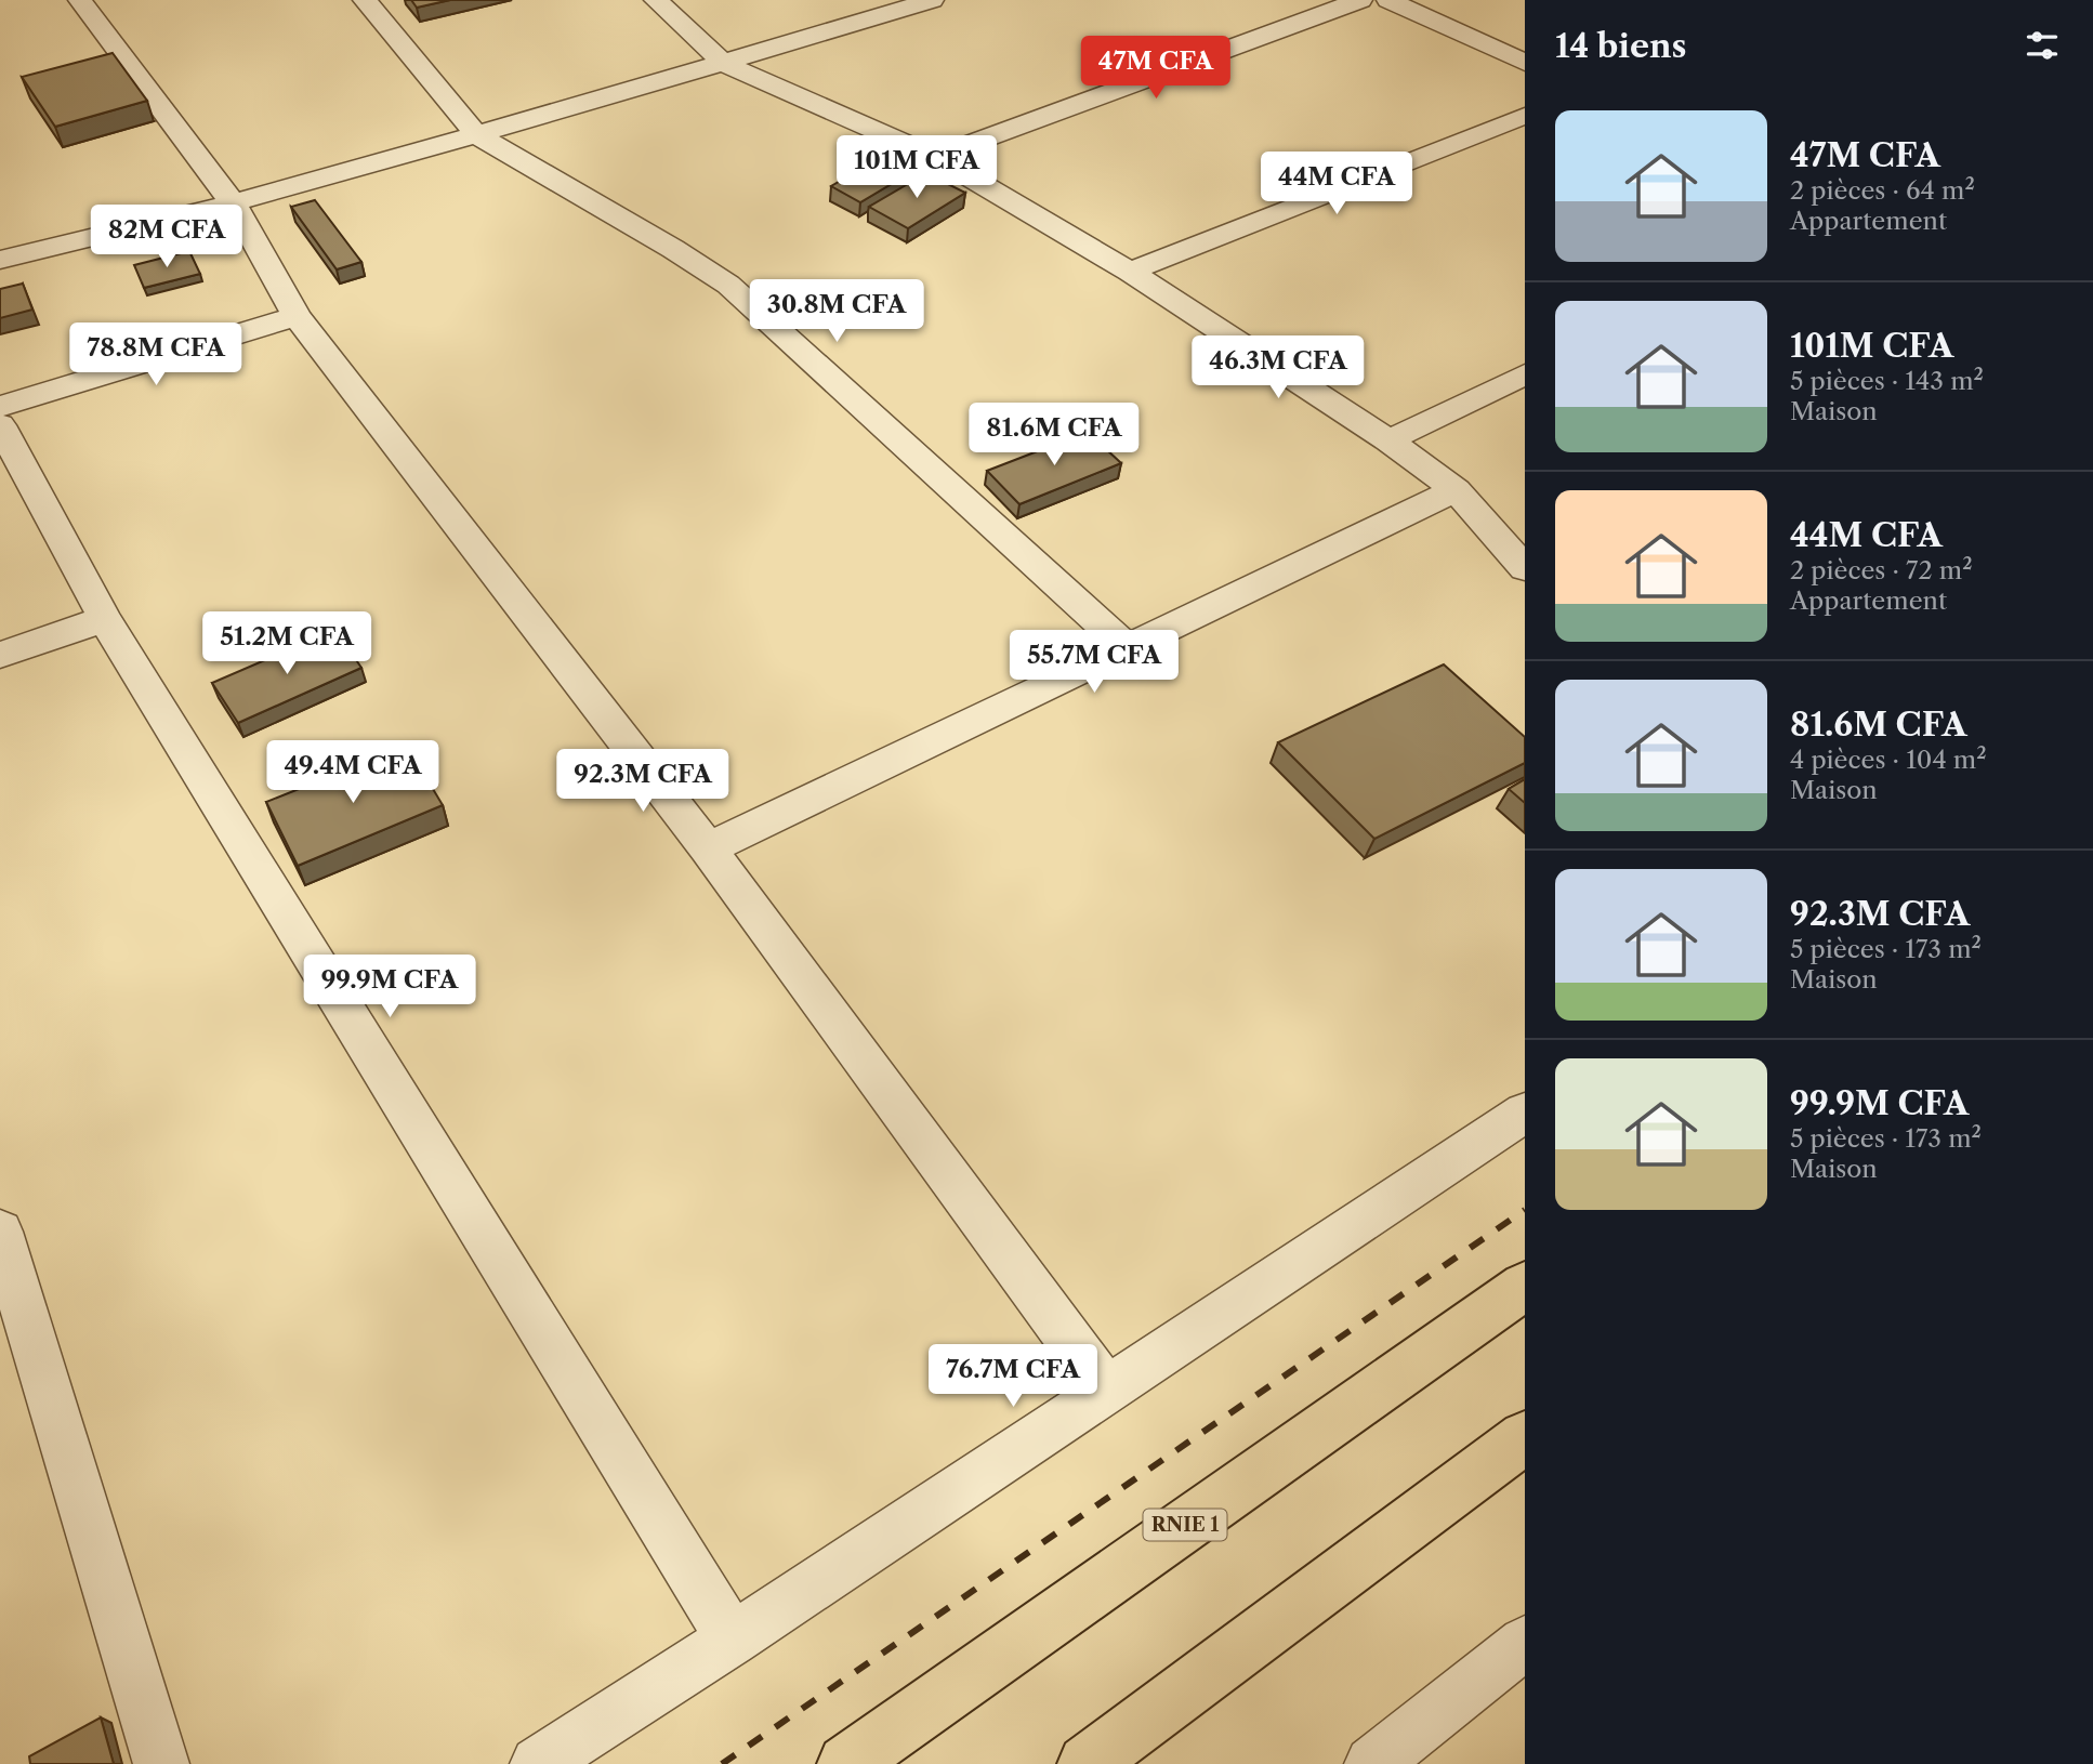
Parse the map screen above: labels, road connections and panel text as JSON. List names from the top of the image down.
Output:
{
  "streets": {
    "highway": ["RNIE 1"]
  },
  "page": {
    "heading": "14 biens",
    "price": [
      "47M CFA",
      "101M CFA",
      "44M CFA",
      "82M CFA",
      "30.8M CFA",
      "78.8M CFA",
      "46.3M CFA",
      "81.6M CFA",
      "51.2M CFA",
      "55.7M CFA",
      "49.4M CFA",
      "92.3M CFA",
      "99.9M CFA",
      "76.7M CFA"
    ],
    "list": [
      {
        "name": "47M CFA",
        "note": "2 pièces · 64 m² · Appartement"
      },
      {
        "name": "101M CFA",
        "note": "5 pièces · 143 m² · Maison"
      },
      {
        "name": "44M CFA",
        "note": "2 pièces · 72 m² · Appartement"
      },
      {
        "name": "81.6M CFA",
        "note": "4 pièces · 104 m² · Maison"
      },
      {
        "name": "92.3M CFA",
        "note": "5 pièces · 173 m² · Maison"
      },
      {
        "name": "99.9M CFA",
        "note": "5 pièces · 173 m² · Maison"
      }
    ]
  }
}
